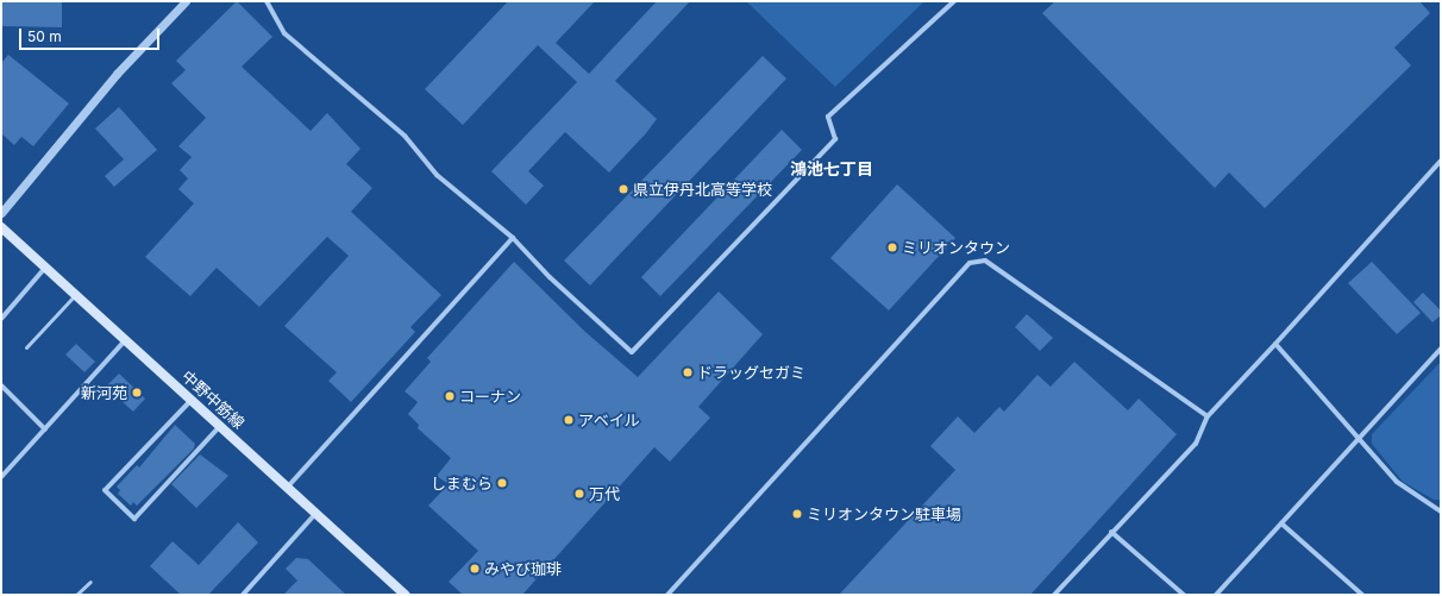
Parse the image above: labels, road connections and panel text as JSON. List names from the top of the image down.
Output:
{
  "streets": {
    "main road": ["中野中筋線"]
  },
  "districts": ["鴻池七丁目"],
  "places": [
    "県立伊丹北高等学校",
    "ミリオンタウン",
    "ドラッグセガミ",
    "新河苑",
    "コーナン",
    "アベイル",
    "しまむら",
    "万代",
    "ミリオンタウン駐車場",
    "みやび珈琲"
  ],
  "scale_bar": "50 m"
}
